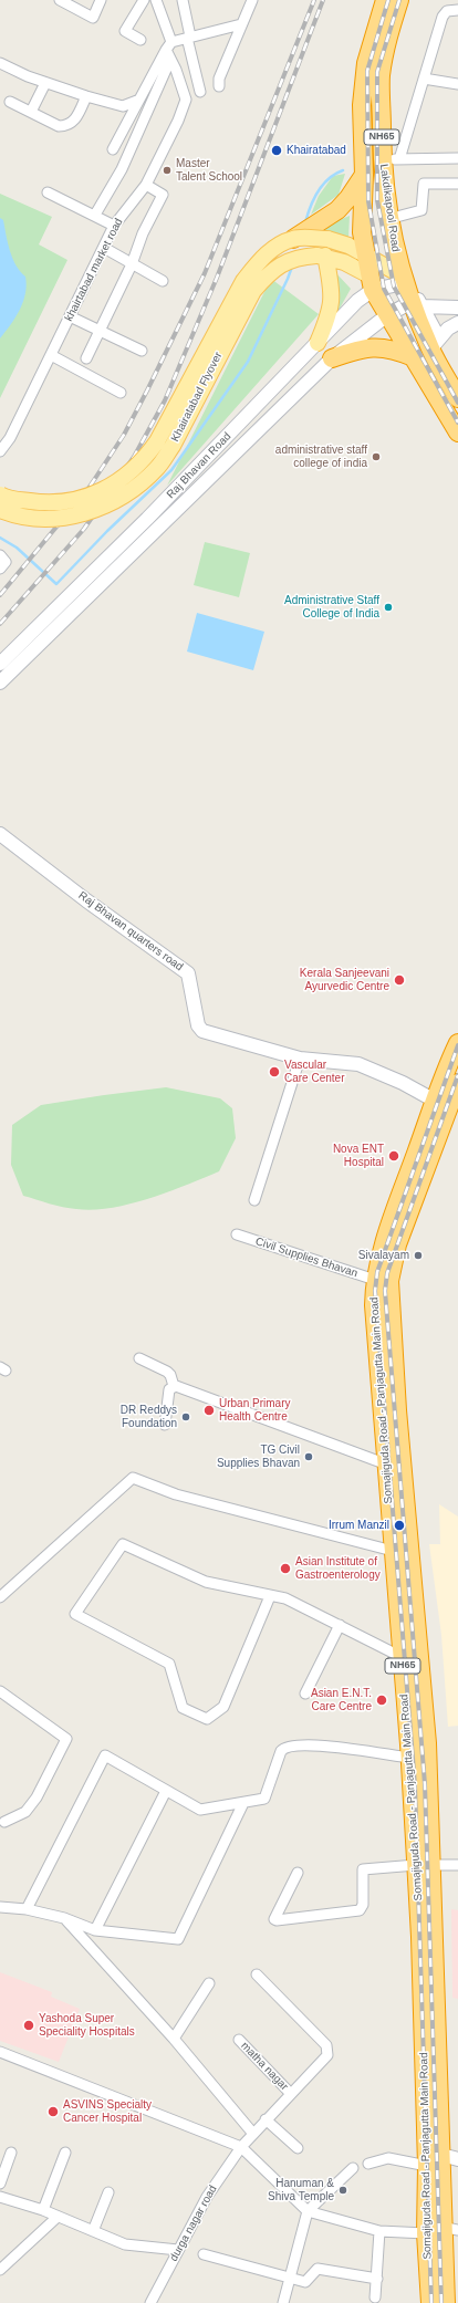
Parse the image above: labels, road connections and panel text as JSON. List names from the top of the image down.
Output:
{
  "streets": {
    "highway": ["NH65", "Lakdikapool Road", "Somajiguda Road - Panjagutta Main Road"],
    "main road": ["Khairatabad Flyover", "Raj Bhavan Road", "Raj Bhavan quarters road"],
    "street": [
      "khairtabad market road",
      "Civil Supplies Bhavan",
      "matha nagar",
      "durga nagar road"
    ]
  },
  "crossings": [
    ["NH65", "Lakdikapool Road"],
    ["NH65", "Khairatabad Flyover"],
    ["NH65", "Raj Bhavan Road"],
    ["Lakdikapool Road", "Khairatabad Flyover"],
    ["Lakdikapool Road", "Raj Bhavan Road"],
    ["Khairatabad Flyover", "Raj Bhavan Road"],
    ["Raj Bhavan quarters road", "Somajiguda Road - Panjagutta Main Road"],
    ["Civil Supplies Bhavan", "Somajiguda Road - Panjagutta Main Road"],
    ["matha nagar", "durga nagar road"]
  ],
  "places": [
    "Khairatabad",
    "Master Talent School",
    "administrative staff college of india",
    "Administrative Staff College of India",
    "Kerala Sanjeevani Ayurvedic Centre",
    "Vascular Care Center",
    "Nova ENT Hospital",
    "Sivalayam",
    "Urban Primary Health Centre",
    "DR Reddys Foundation",
    "TG Civil Supplies Bhavan",
    "Irrum Manzil",
    "Asian Institute of Gastroenterology",
    "Asian E.N.T. Care Centre",
    "Yashoda Super Speciality Hospitals",
    "ASVINS Specialty Cancer Hospital",
    "Hanuman & Shiva Temple"
  ]
}
